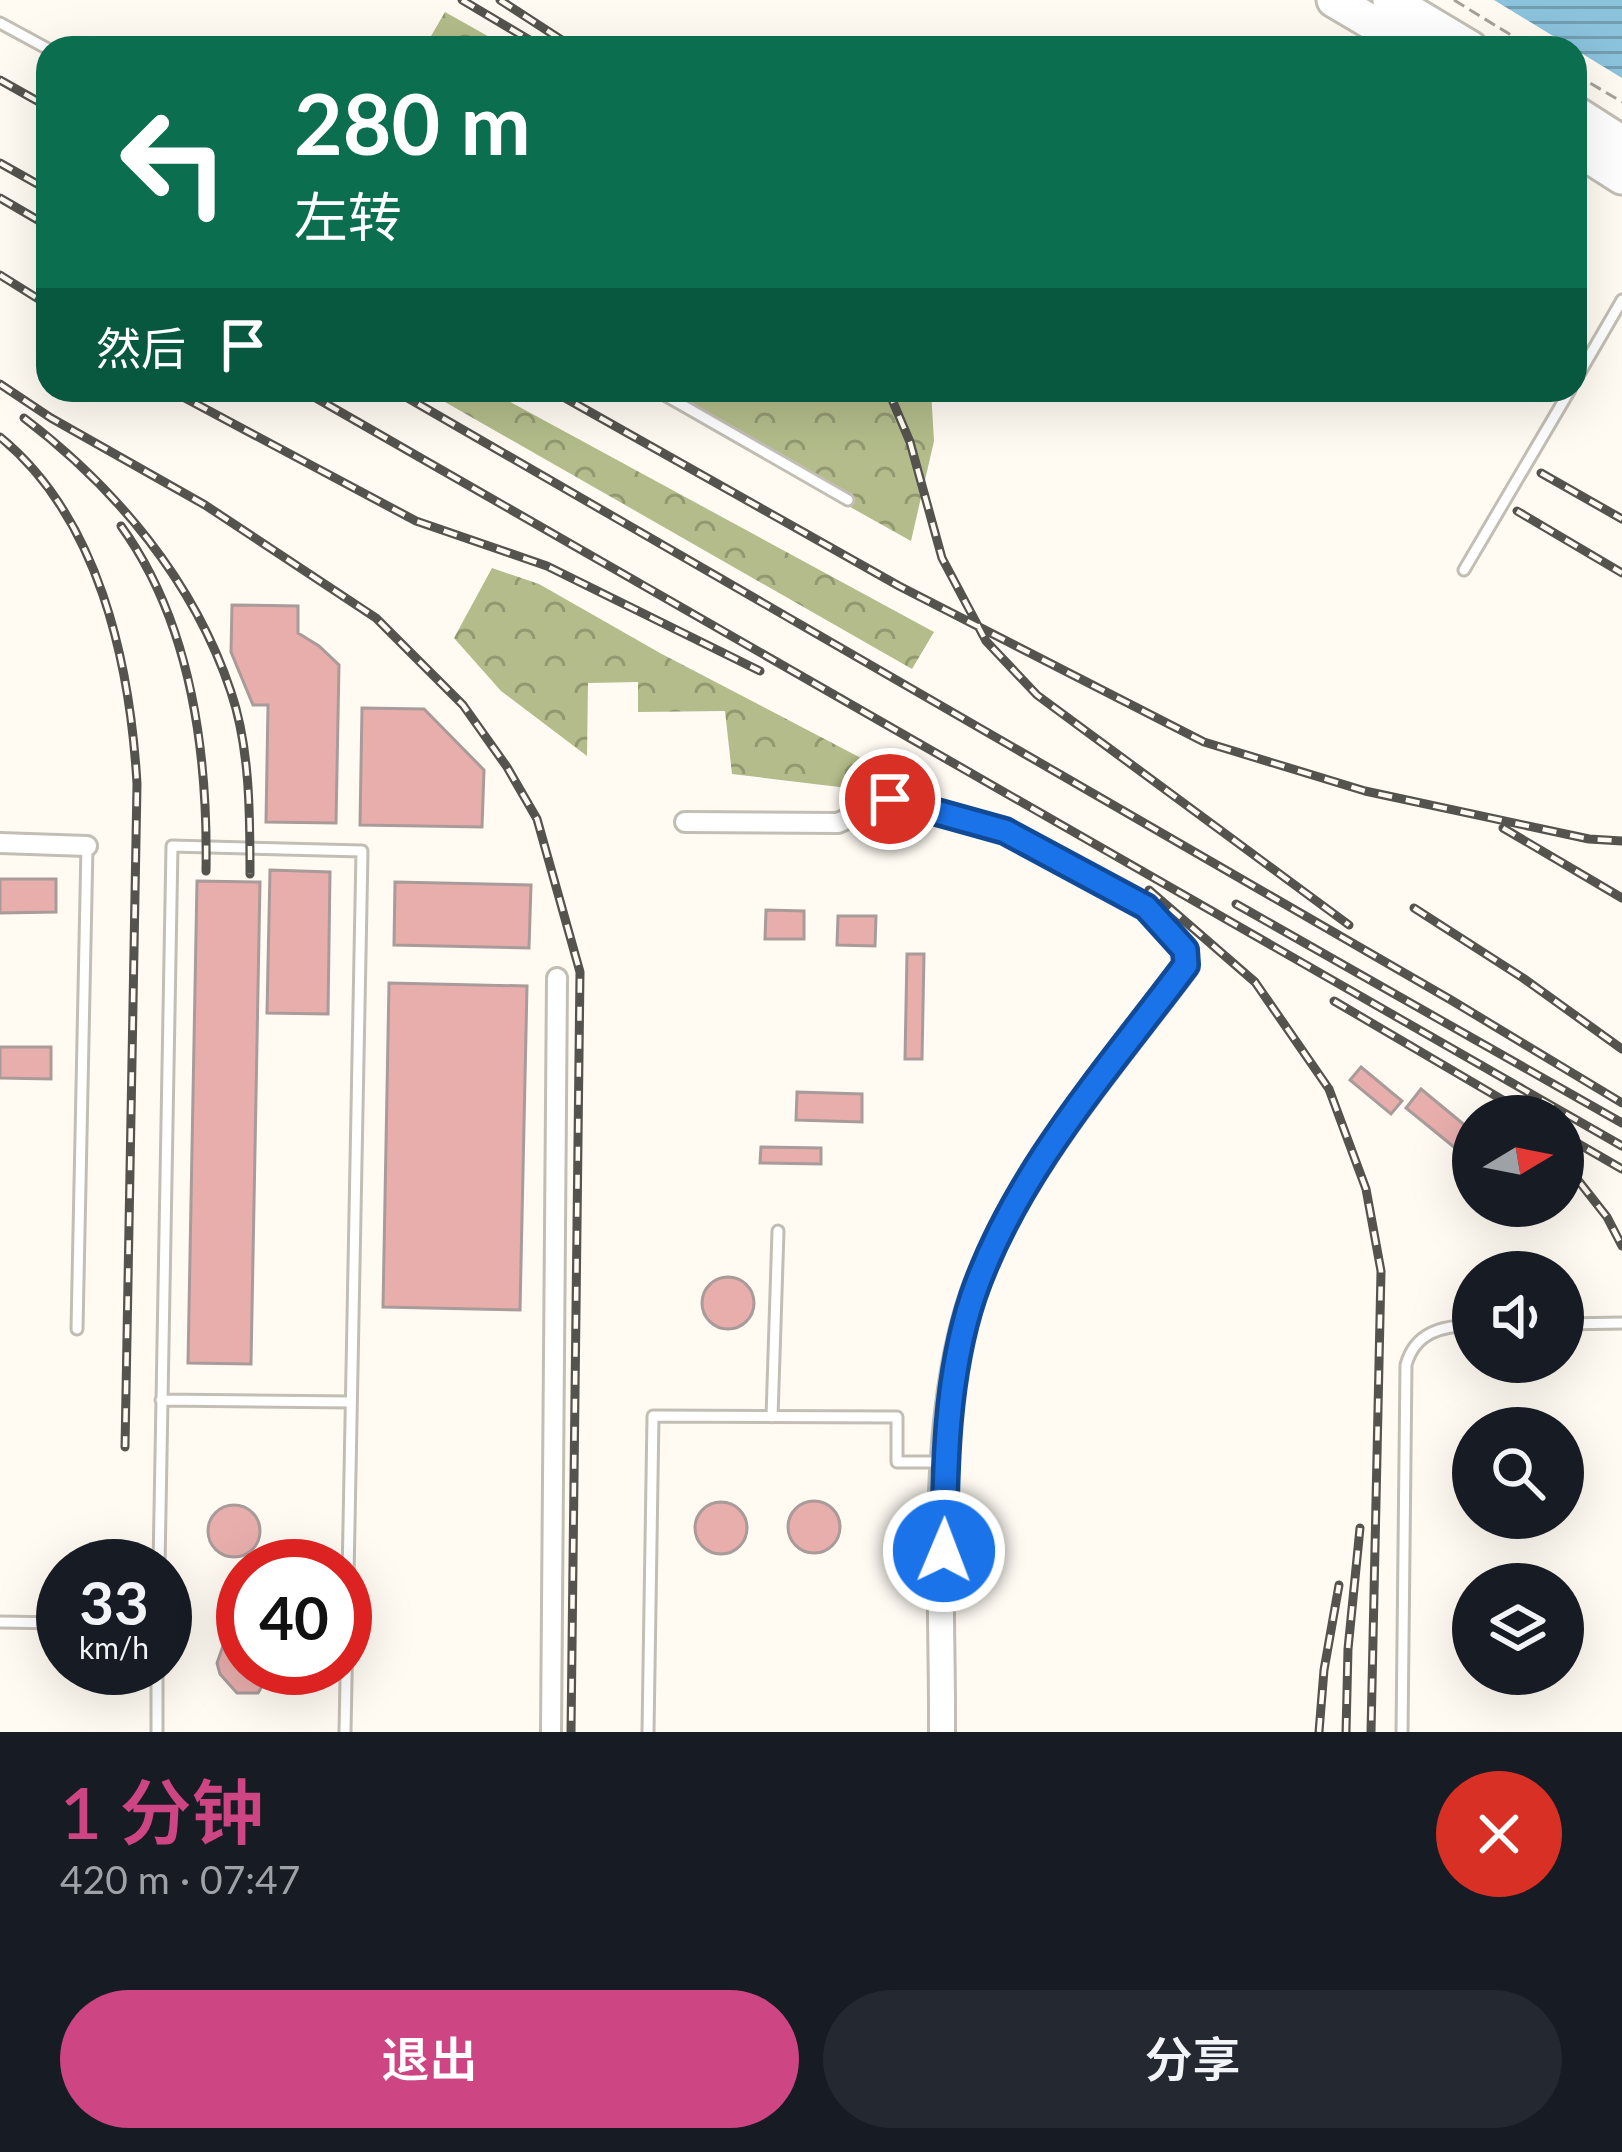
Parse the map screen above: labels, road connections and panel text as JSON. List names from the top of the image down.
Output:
{
  "north": "right",
  "page": {
    "turn": ["280 m", "左转"],
    "then": "然后",
    "speed": "33 km/h",
    "limit": "40",
    "heading": ["1 分钟", "420 m · 07:47"],
    "buttons": ["退出", "分享"]
  }
}
